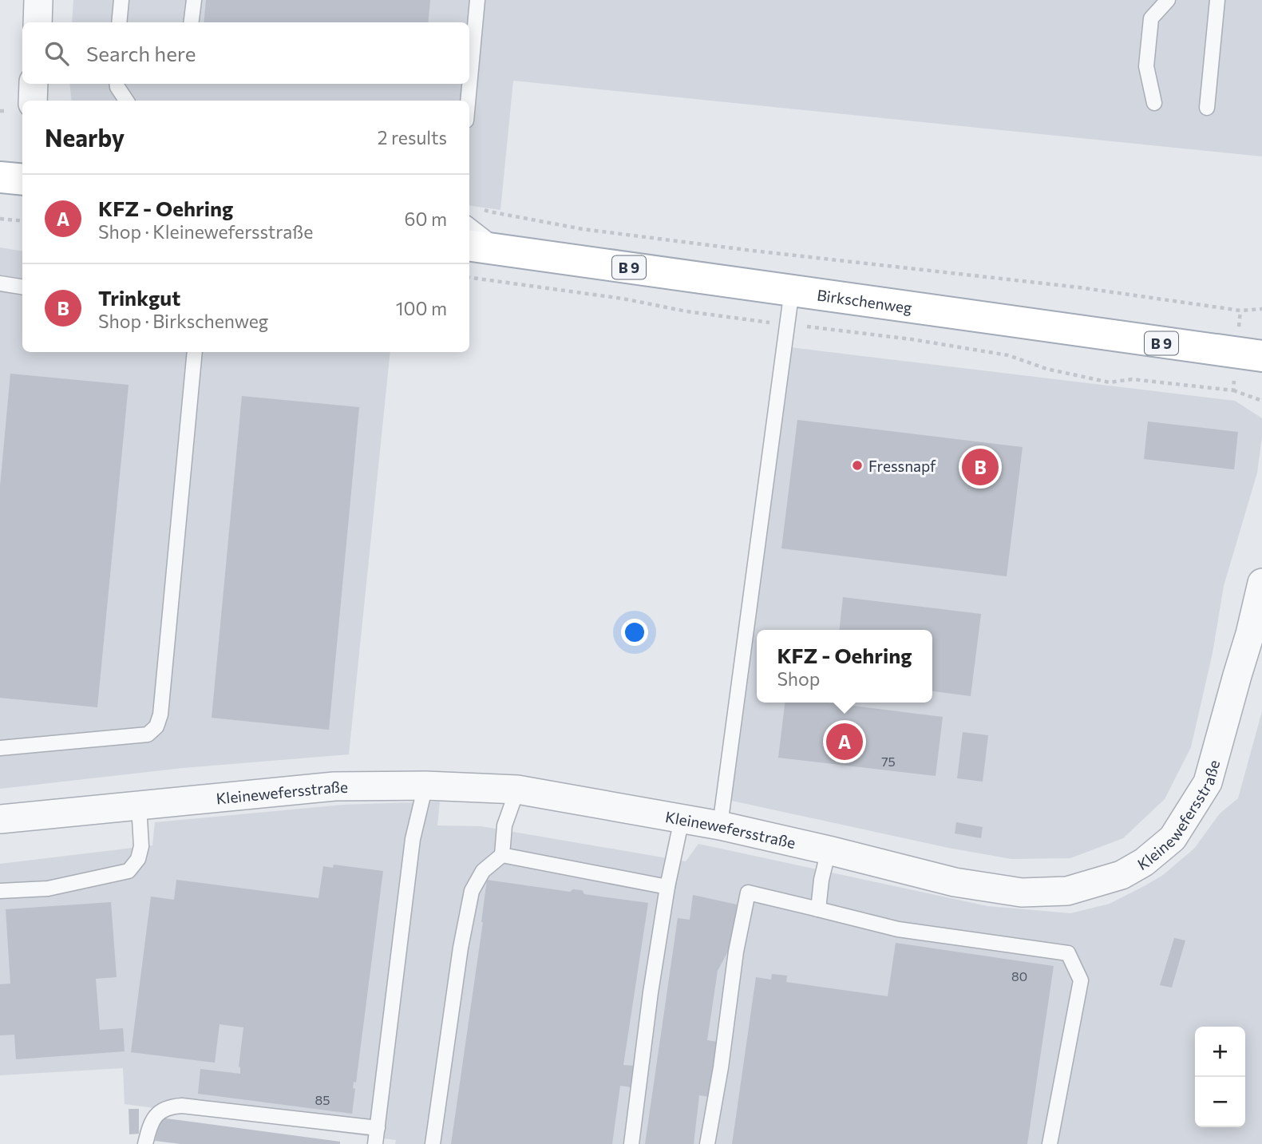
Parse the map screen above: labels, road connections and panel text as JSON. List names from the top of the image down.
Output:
{
  "streets": {
    "main road": ["B 9", "Birkschenweg"],
    "street": ["Kleinewefersstraße"]
  },
  "places": ["Fressnapf"],
  "house_numbers": ["75", "80", "85"],
  "page": {
    "search": "Search here",
    "heading": ["Nearby", "2 results"],
    "list": [
      {
        "mark": "A",
        "name": "KFZ - Oehring",
        "note": "Shop · Kleinewefersstraße",
        "value": "60 m"
      },
      {
        "mark": "B",
        "name": "Trinkgut",
        "note": "Shop · Birkschenweg",
        "value": "100 m"
      }
    ],
    "pins": ["B", "A"],
    "popup": ["KFZ - Oehring", "Shop"],
    "map_buttons": ["+", "−"]
  }
}
